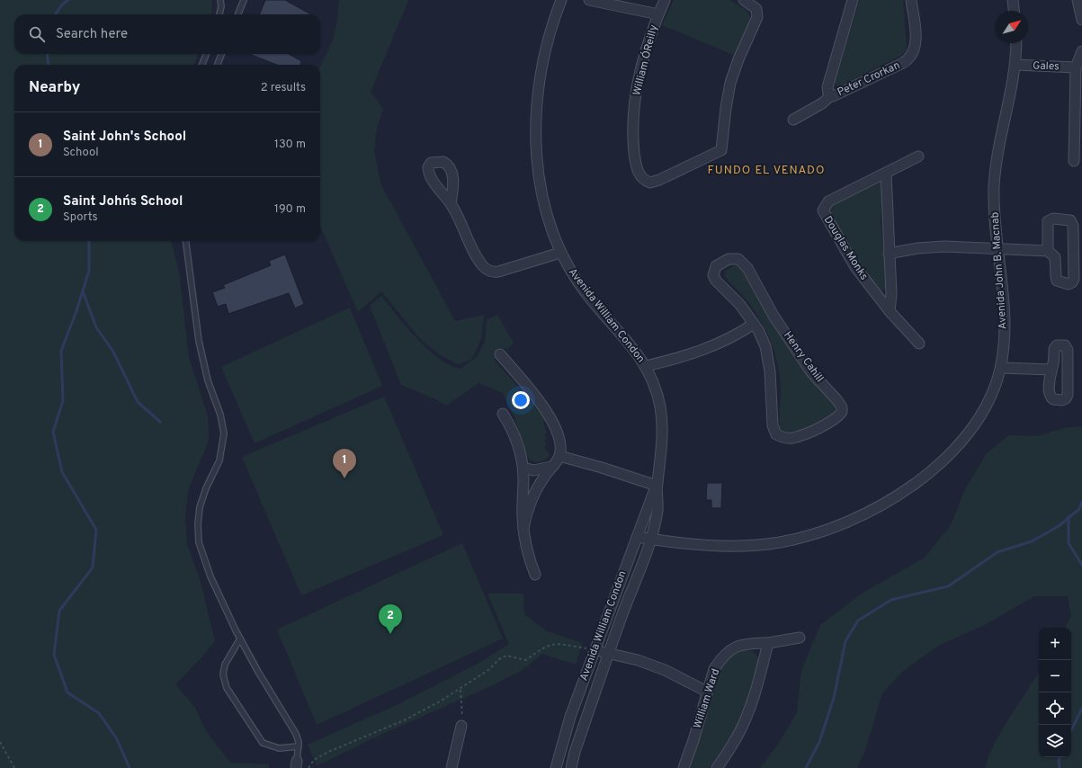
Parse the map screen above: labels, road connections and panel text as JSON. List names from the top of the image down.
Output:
{
  "streets": {
    "street": [
      "William O´Reilly",
      "Gales",
      "Peter Crorkan",
      "Douglas Monks",
      "Avenida John B. Macnab",
      "Avenida William Condon",
      "Henry Cahill",
      "William Ward"
    ]
  },
  "crossings": [
    ["Gales", "Avenida John B. Macnab"],
    ["Avenida John B. Macnab", "Avenida William Condon"]
  ],
  "districts": ["FUNDO EL VENADO"],
  "north": "top right",
  "page": {
    "search": "Search here",
    "heading": ["Nearby", "2 results"],
    "list": [
      {
        "mark": "1",
        "name": "Saint John's School",
        "note": "School",
        "value": "130 m"
      },
      {
        "mark": "2",
        "name": "Saint John´s School",
        "note": "Sports",
        "value": "190 m"
      }
    ],
    "pins": ["1", "2"],
    "map_buttons": ["+", "−"]
  }
}
